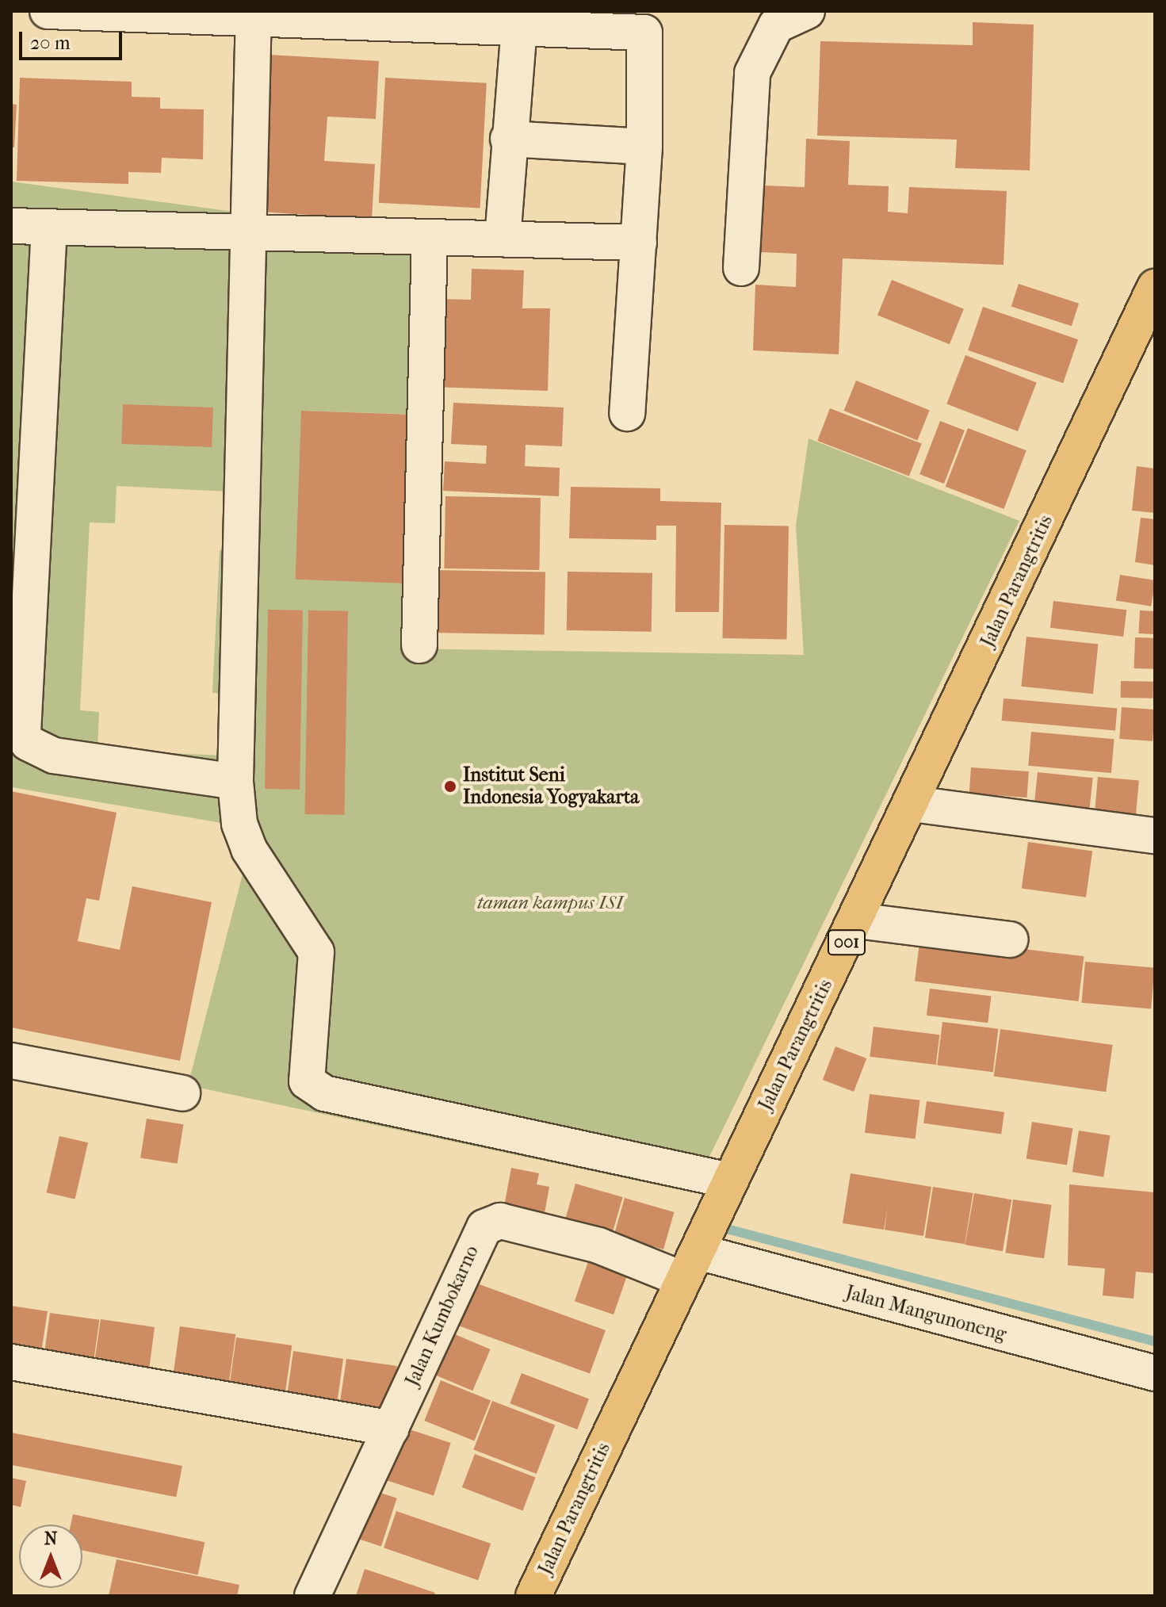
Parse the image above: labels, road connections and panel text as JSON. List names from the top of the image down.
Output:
{
  "streets": {
    "main road": ["Jalan Parangtritis", "001"],
    "street": ["Jalan Mangunoneng", "Jalan Kumbokarno"]
  },
  "crossings": [
    ["Jalan Parangtritis", "Jalan Mangunoneng"],
    ["Jalan Parangtritis", "Jalan Kumbokarno"],
    ["Jalan Mangunoneng", "Jalan Kumbokarno"]
  ],
  "parks": ["taman kampus ISI"],
  "places": ["Institut Seni Indonesia Yogyakarta"],
  "scale_bar": "20 m",
  "north": "top"
}
